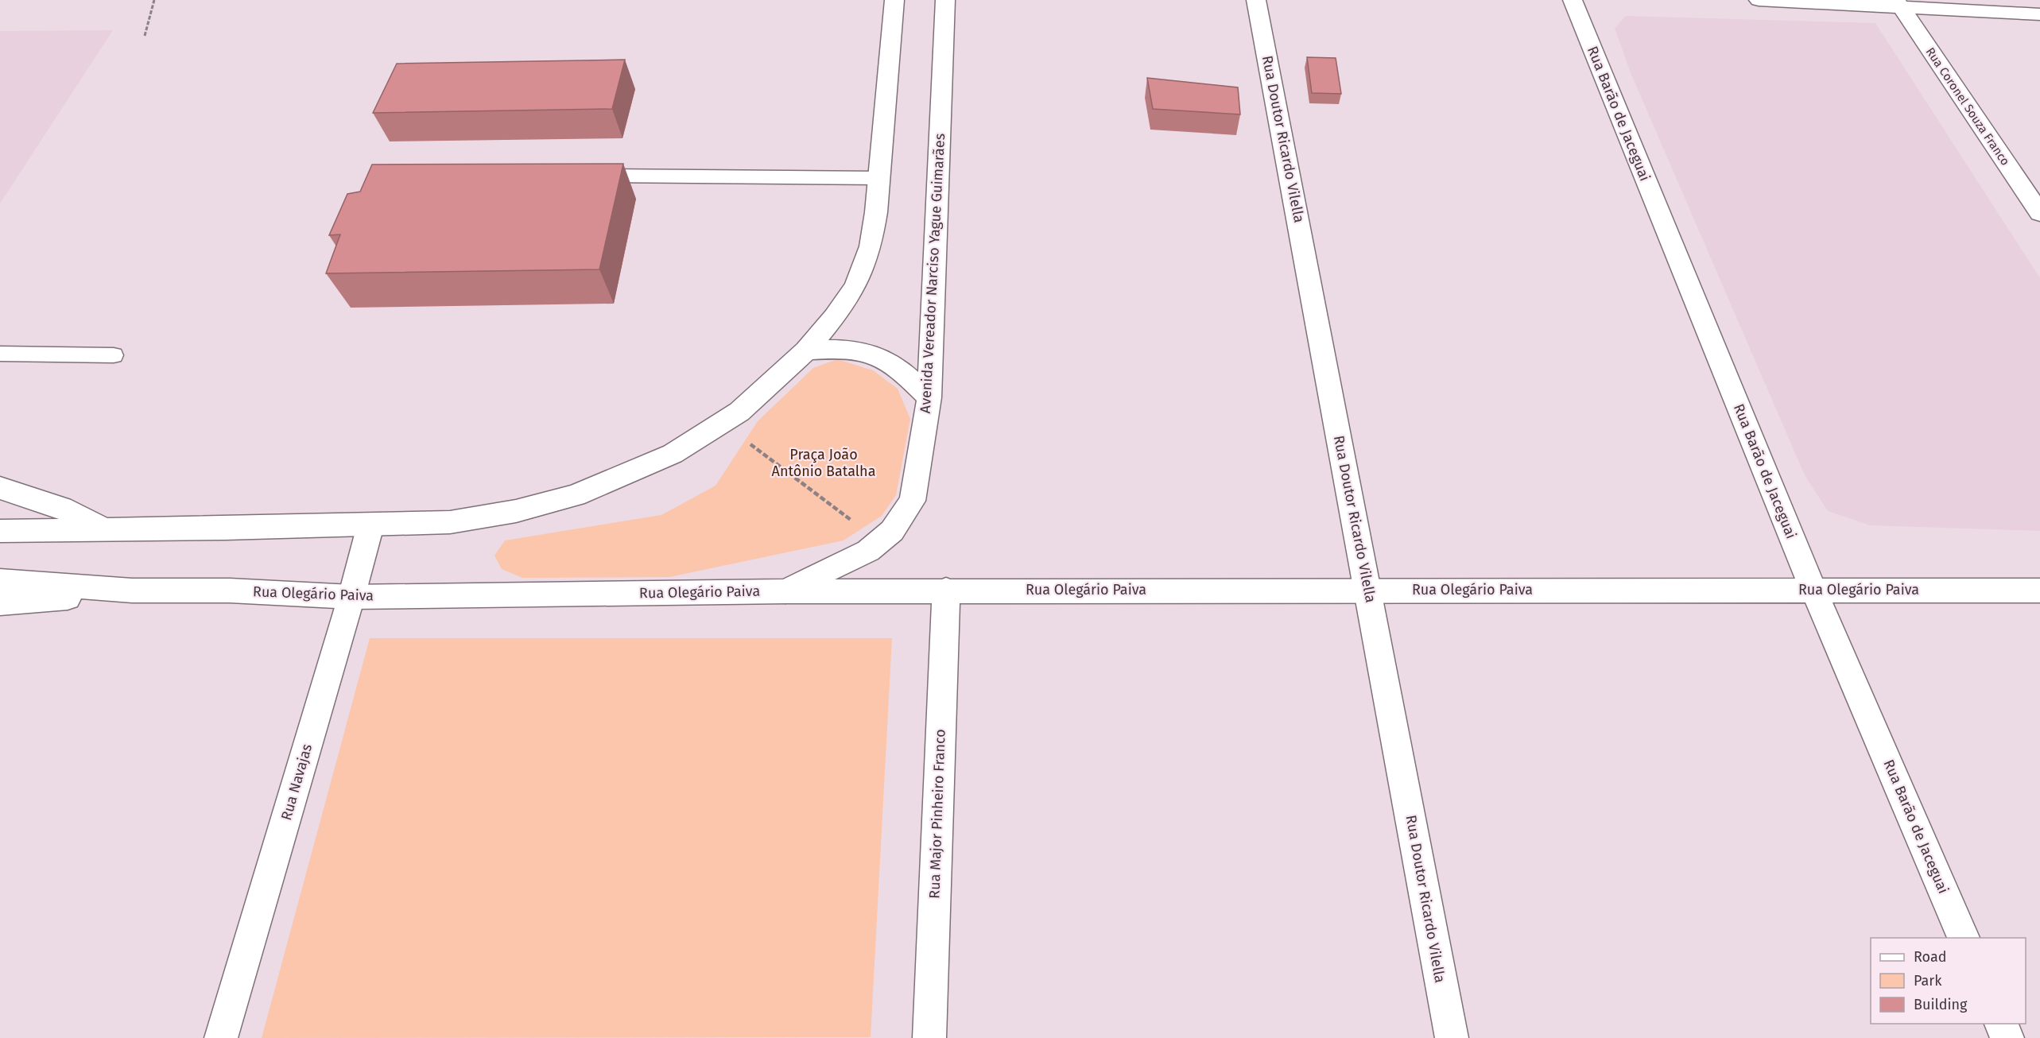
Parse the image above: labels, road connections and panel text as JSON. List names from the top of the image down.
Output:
{
  "streets": {
    "street": [
      "Rua Coronel Souza Franco",
      "Rua Barão de Jaceguai",
      "Rua Doutor Ricardo Vilella",
      "Avenida Vereador Narciso Yague Guimarães",
      "Rua Olegário Paiva",
      "Rua Navajas",
      "Rua Major Pinheiro Franco"
    ]
  },
  "crossings": [
    ["Rua Barão de Jaceguai", "Rua Olegário Paiva"],
    ["Rua Doutor Ricardo Vilella", "Rua Olegário Paiva"],
    ["Avenida Vereador Narciso Yague Guimarães", "Rua Olegário Paiva"],
    ["Rua Olegário Paiva", "Rua Navajas"],
    ["Rua Olegário Paiva", "Rua Major Pinheiro Franco"]
  ],
  "parks": ["Praça João Antônio Batalha"],
  "legend": ["Road", "Park", "Building"]
}
